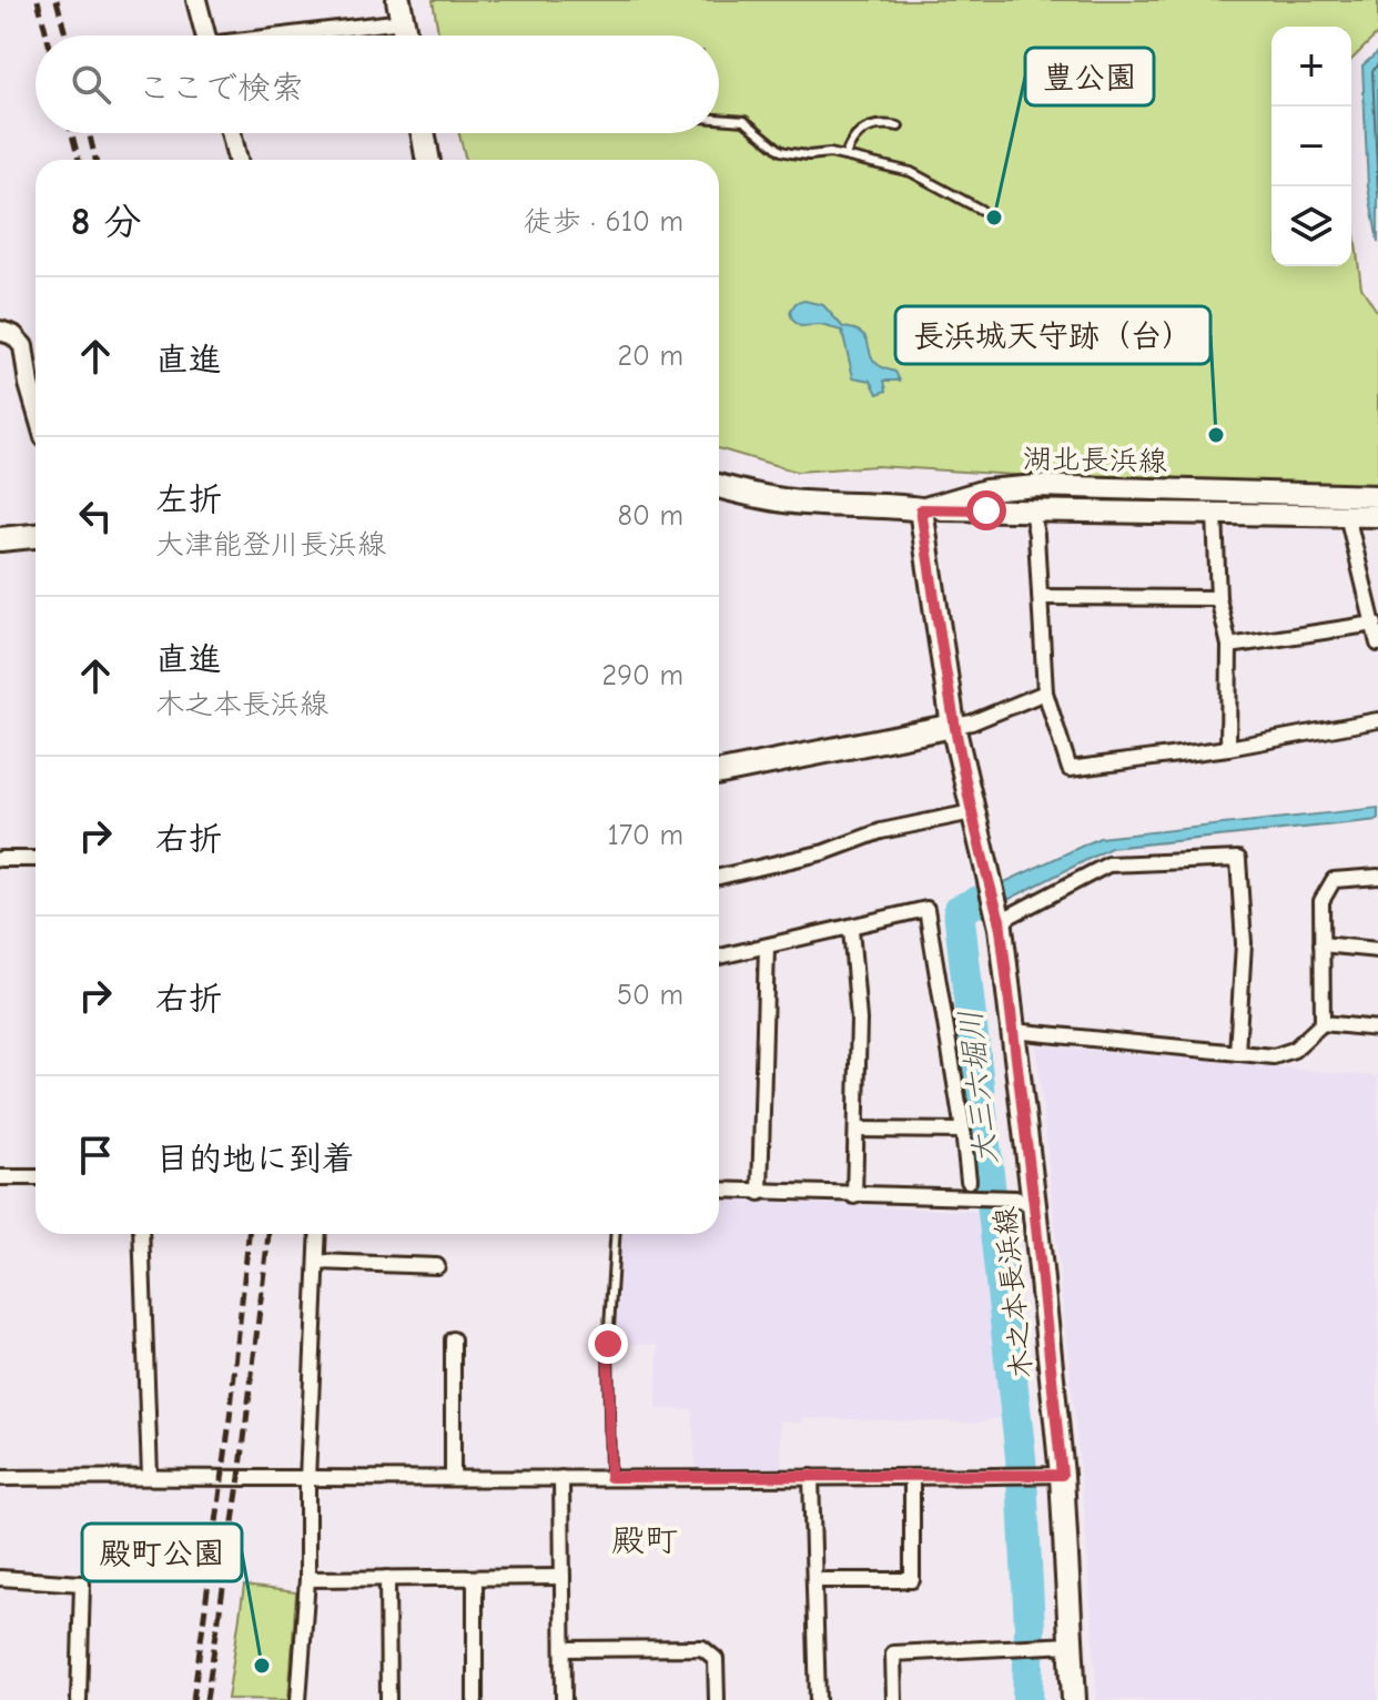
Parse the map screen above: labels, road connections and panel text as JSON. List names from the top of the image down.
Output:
{
  "streets": {
    "main road": ["湖北長浜線", "木之本長浜線"]
  },
  "crossings": [
    ["湖北長浜線", "木之本長浜線"]
  ],
  "districts": ["殿町"],
  "water": ["大三六堀川"],
  "places": ["豊公園", "長浜城天守跡（台）", "殿町公園"],
  "page": {
    "map_buttons": ["+", "−"],
    "search": "ここで検索",
    "heading": ["8 分", "徒歩 · 610 m"],
    "list": [
      ["直進", "20 m"],
      ["左折", "大津能登川長浜線", "80 m"],
      ["直進", "木之本長浜線", "290 m"],
      ["右折", "170 m"],
      ["右折", "50 m"],
      "目的地に到着"
    ]
  }
}
